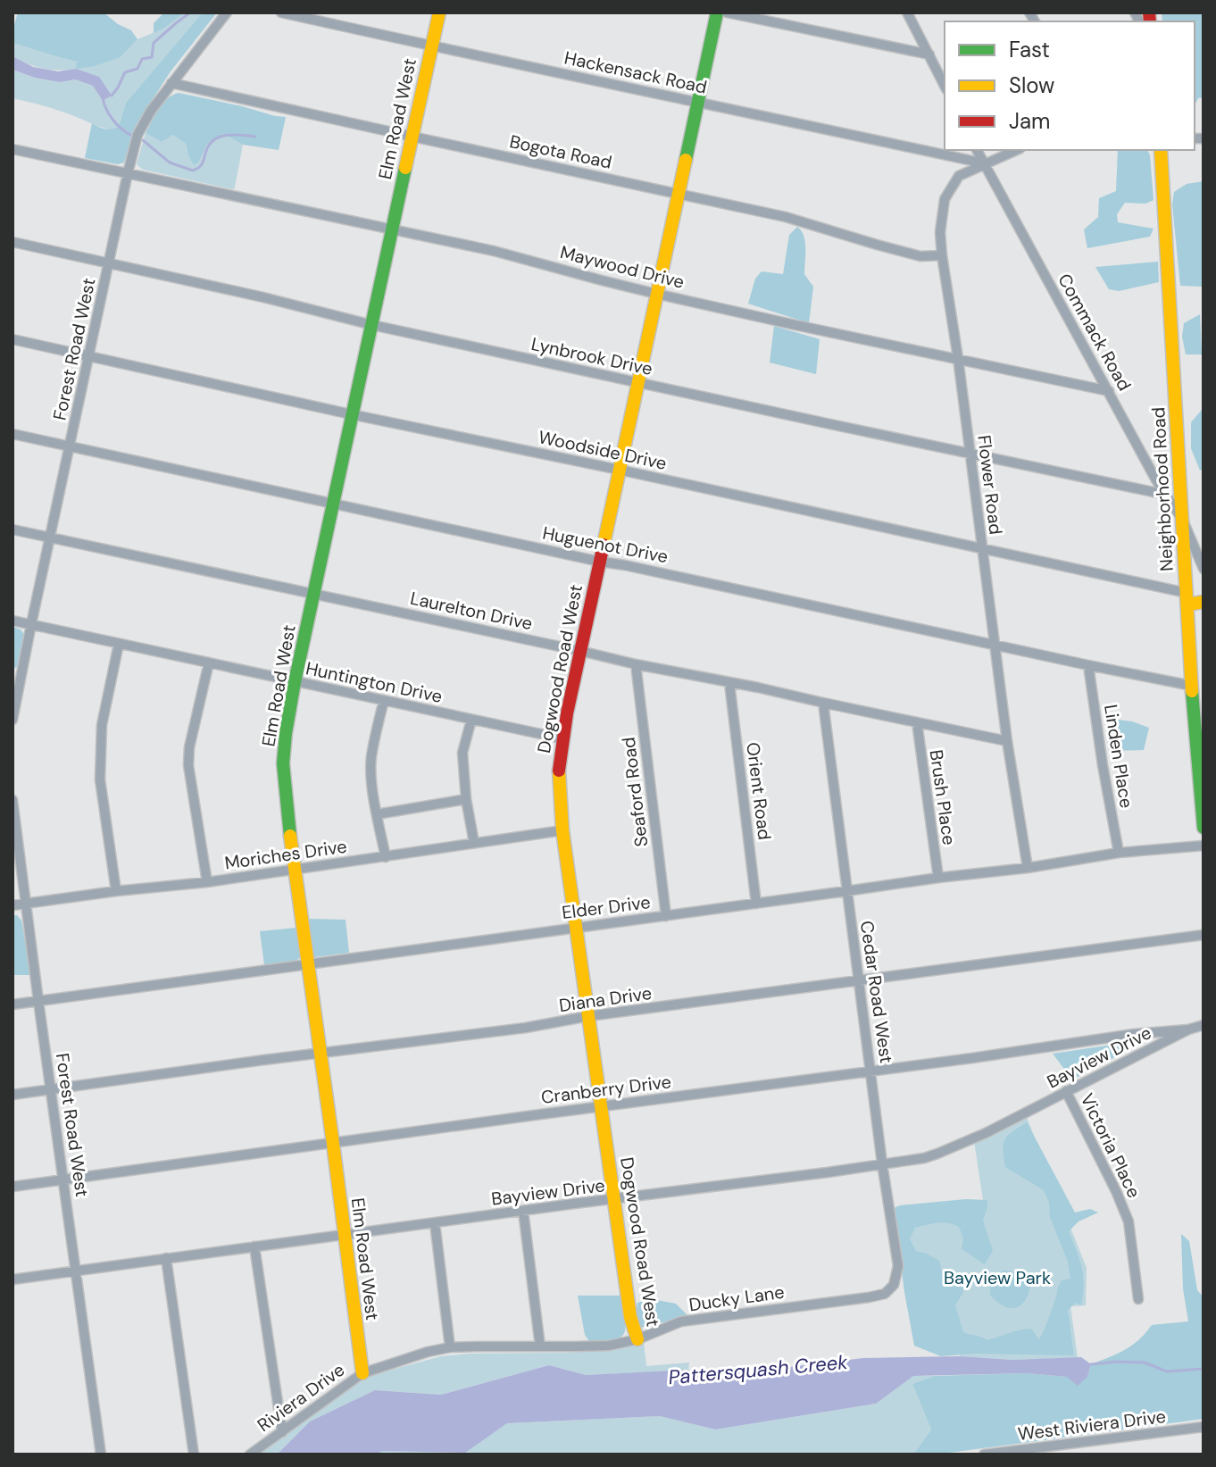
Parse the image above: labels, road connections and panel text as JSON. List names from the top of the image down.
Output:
{
  "streets": {
    "street": [
      "Hackensack Road",
      "Elm Road West",
      "Bogota Road",
      "Maywood Drive",
      "Commack Road",
      "Forest Road West",
      "Lynbrook Drive",
      "Woodside Drive",
      "Flower Road",
      "Neighborhood Road",
      "Huguenot Drive",
      "Laurelton Drive",
      "Dogwood Road West",
      "Huntington Drive",
      "Linden Place",
      "Orient Road",
      "Seaford Road",
      "Brush Place",
      "Moriches Drive",
      "Elder Drive",
      "Cedar Road West",
      "Diana Drive",
      "Bayview Drive",
      "Cranberry Drive",
      "Victoria Place",
      "Ducky Lane",
      "Riviera Drive",
      "West Riviera Drive"
    ]
  },
  "crossings": [
    ["Hackensack Road", "Elm Road West"],
    ["Hackensack Road", "Commack Road"],
    ["Hackensack Road", "Flower Road"],
    ["Hackensack Road", "Dogwood Road West"],
    ["Elm Road West", "Bogota Road"],
    ["Elm Road West", "Maywood Drive"],
    ["Elm Road West", "Lynbrook Drive"],
    ["Elm Road West", "Woodside Drive"],
    ["Elm Road West", "Huguenot Drive"],
    ["Elm Road West", "Laurelton Drive"],
    ["Elm Road West", "Huntington Drive"],
    ["Elm Road West", "Moriches Drive"],
    ["Elm Road West", "Elder Drive"],
    ["Elm Road West", "Diana Drive"],
    ["Elm Road West", "Bayview Drive"],
    ["Elm Road West", "Cranberry Drive"],
    ["Elm Road West", "Riviera Drive"],
    ["Bogota Road", "Forest Road West"],
    ["Bogota Road", "Flower Road"],
    ["Bogota Road", "Dogwood Road West"],
    ["Maywood Drive", "Commack Road"],
    ["Maywood Drive", "Forest Road West"],
    ["Maywood Drive", "Flower Road"],
    ["Maywood Drive", "Dogwood Road West"],
    ["Commack Road", "Lynbrook Drive"],
    ["Commack Road", "Flower Road"],
    ["Commack Road", "Neighborhood Road"],
    ["Forest Road West", "Lynbrook Drive"],
    ["Forest Road West", "Woodside Drive"],
    ["Forest Road West", "Huguenot Drive"],
    ["Forest Road West", "Laurelton Drive"],
    ["Forest Road West", "Huntington Drive"],
    ["Forest Road West", "Moriches Drive"],
    ["Forest Road West", "Elder Drive"],
    ["Forest Road West", "Diana Drive"],
    ["Forest Road West", "Bayview Drive"],
    ["Forest Road West", "Cranberry Drive"],
    ["Lynbrook Drive", "Flower Road"],
    ["Lynbrook Drive", "Dogwood Road West"],
    ["Woodside Drive", "Flower Road"],
    ["Woodside Drive", "Neighborhood Road"],
    ["Woodside Drive", "Dogwood Road West"],
    ["Flower Road", "Huguenot Drive"],
    ["Flower Road", "Laurelton Drive"],
    ["Flower Road", "Elder Drive"],
    ["Neighborhood Road", "Huguenot Drive"],
    ["Huguenot Drive", "Dogwood Road West"],
    ["Huguenot Drive", "Linden Place"],
    ["Laurelton Drive", "Dogwood Road West"],
    ["Laurelton Drive", "Orient Road"],
    ["Laurelton Drive", "Seaford Road"],
    ["Laurelton Drive", "Brush Place"],
    ["Laurelton Drive", "Cedar Road West"],
    ["Dogwood Road West", "Huntington Drive"],
    ["Dogwood Road West", "Moriches Drive"],
    ["Dogwood Road West", "Elder Drive"],
    ["Dogwood Road West", "Diana Drive"],
    ["Dogwood Road West", "Bayview Drive"],
    ["Dogwood Road West", "Cranberry Drive"],
    ["Dogwood Road West", "Ducky Lane"],
    ["Linden Place", "Elder Drive"],
    ["Orient Road", "Elder Drive"],
    ["Seaford Road", "Elder Drive"],
    ["Brush Place", "Elder Drive"],
    ["Elder Drive", "Cedar Road West"],
    ["Cedar Road West", "Diana Drive"],
    ["Cedar Road West", "Bayview Drive"],
    ["Cedar Road West", "Cranberry Drive"],
    ["Cedar Road West", "Ducky Lane"],
    ["Bayview Drive", "Cranberry Drive"],
    ["Bayview Drive", "Victoria Place"],
    ["Ducky Lane", "Riviera Drive"]
  ],
  "water": ["Pattersquash Creek"],
  "parks": ["Bayview Park"],
  "legend": ["Fast", "Slow", "Jam"]
}
